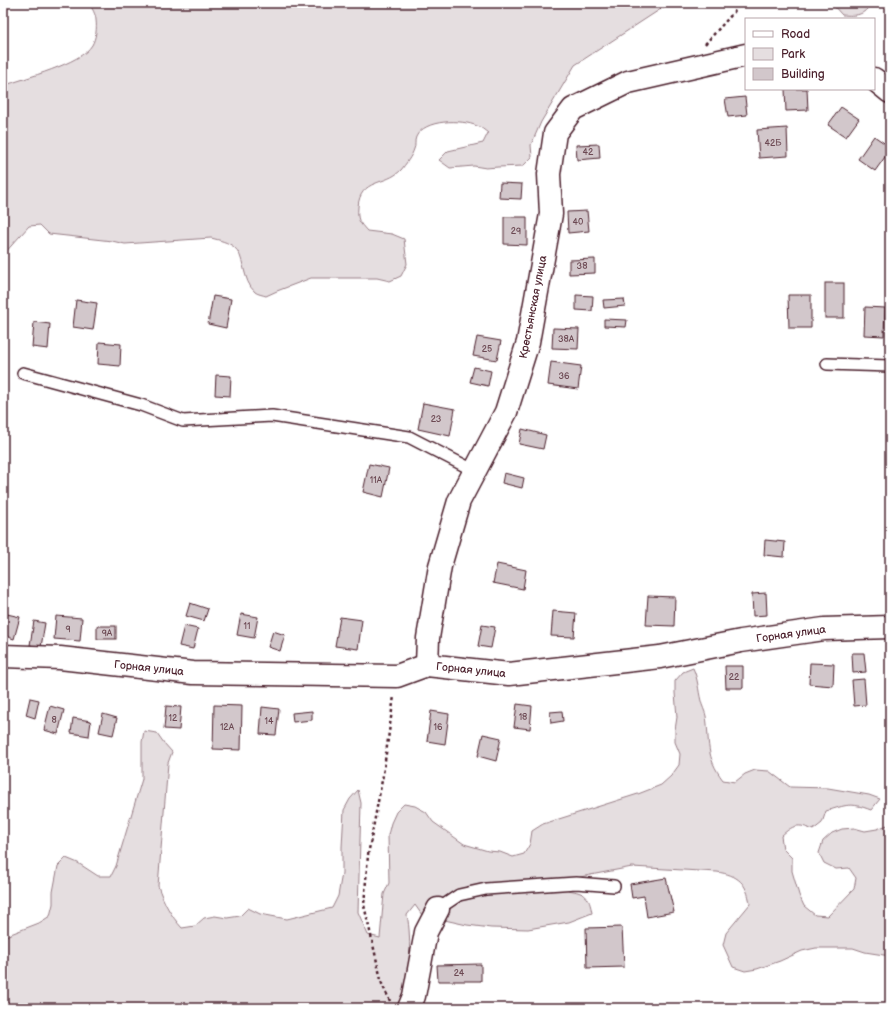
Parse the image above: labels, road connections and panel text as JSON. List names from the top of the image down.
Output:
{
  "streets": {
    "street": ["Крестьянская улица", "Горная улица"]
  },
  "crossings": [
    ["Крестьянская улица", "Горная улица"]
  ],
  "house_numbers": [
    "42Б",
    "42",
    "40",
    "29",
    "38",
    "38А",
    "25",
    "36",
    "23",
    "11А",
    "11",
    "9",
    "9А",
    "22",
    "18",
    "12",
    "8",
    "14",
    "12А",
    "16",
    "24"
  ],
  "legend": ["Road", "Park", "Building"]
}
